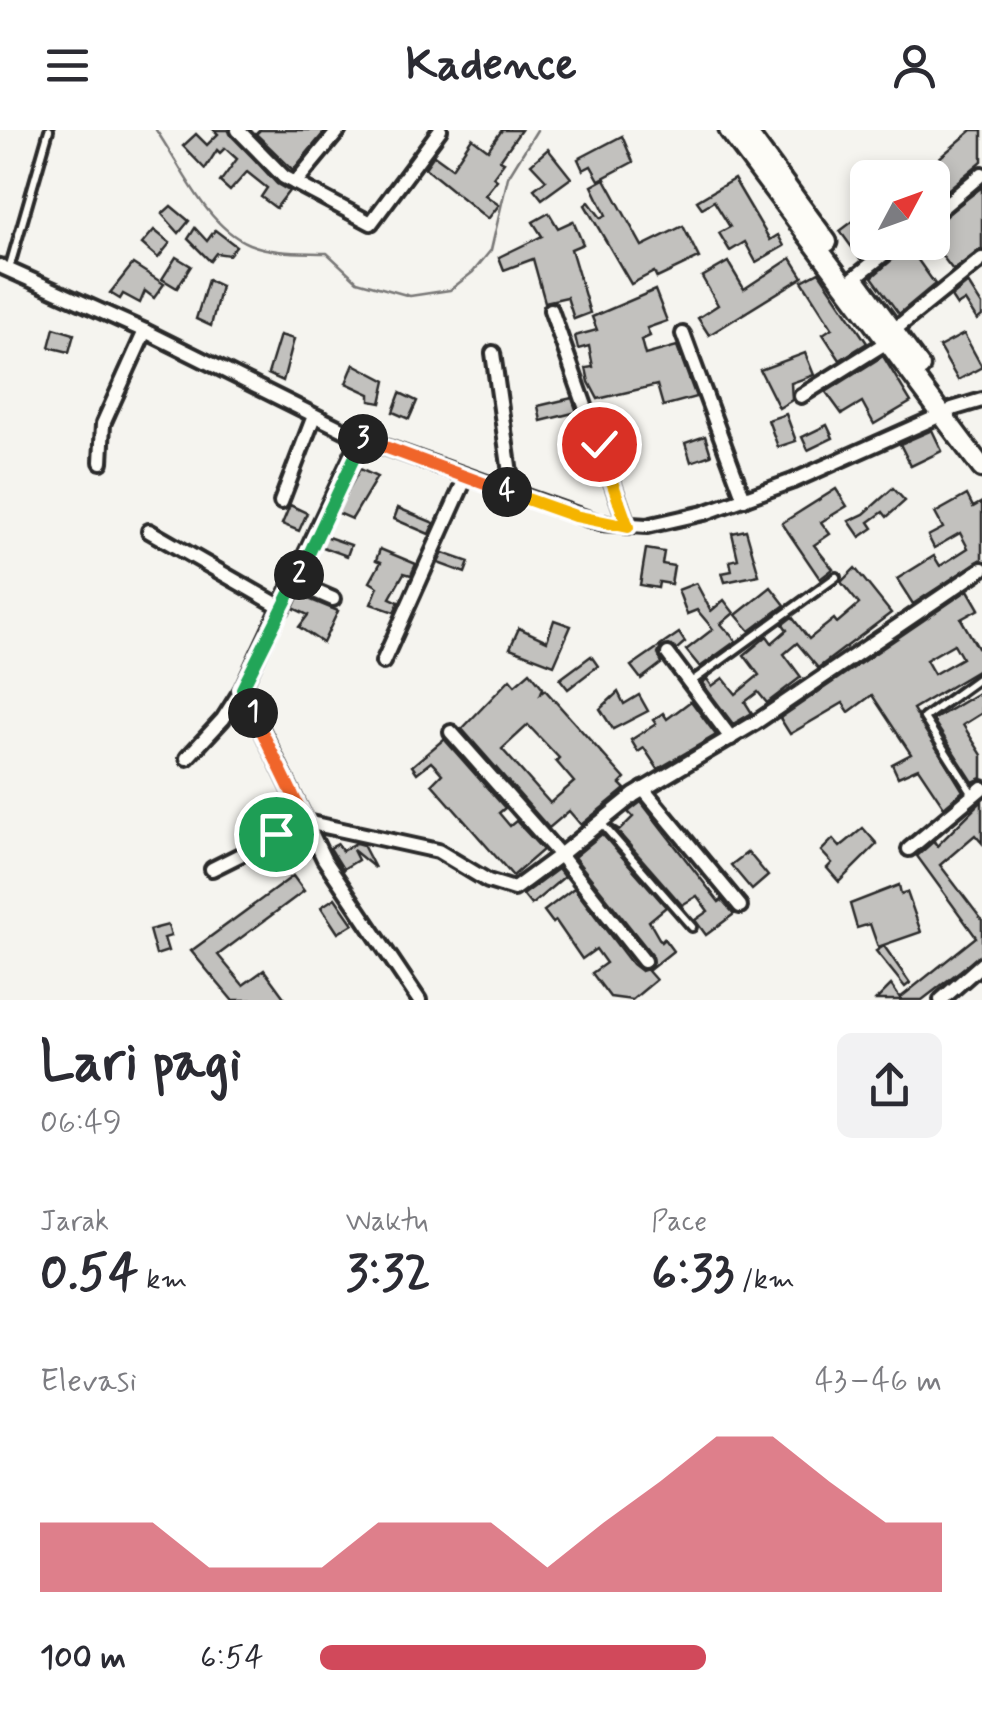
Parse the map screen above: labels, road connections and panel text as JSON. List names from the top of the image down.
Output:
{
  "north": "top right",
  "page": {
    "header": "Kadence",
    "pins": [
      "3",
      "4",
      "2",
      "1"
    ],
    "heading": ["Lari pagi", "06:49"],
    "stats": [
      ["Jarak", "0.54 km"],
      ["Waktu", "3:32"],
      ["Pace", "6:33 /km"]
    ],
    "chart": ["Elevasi", "43–46 m"],
    "list": [
      {
        "name": "100 m",
        "note": "6:54"
      }
    ]
  }
}
